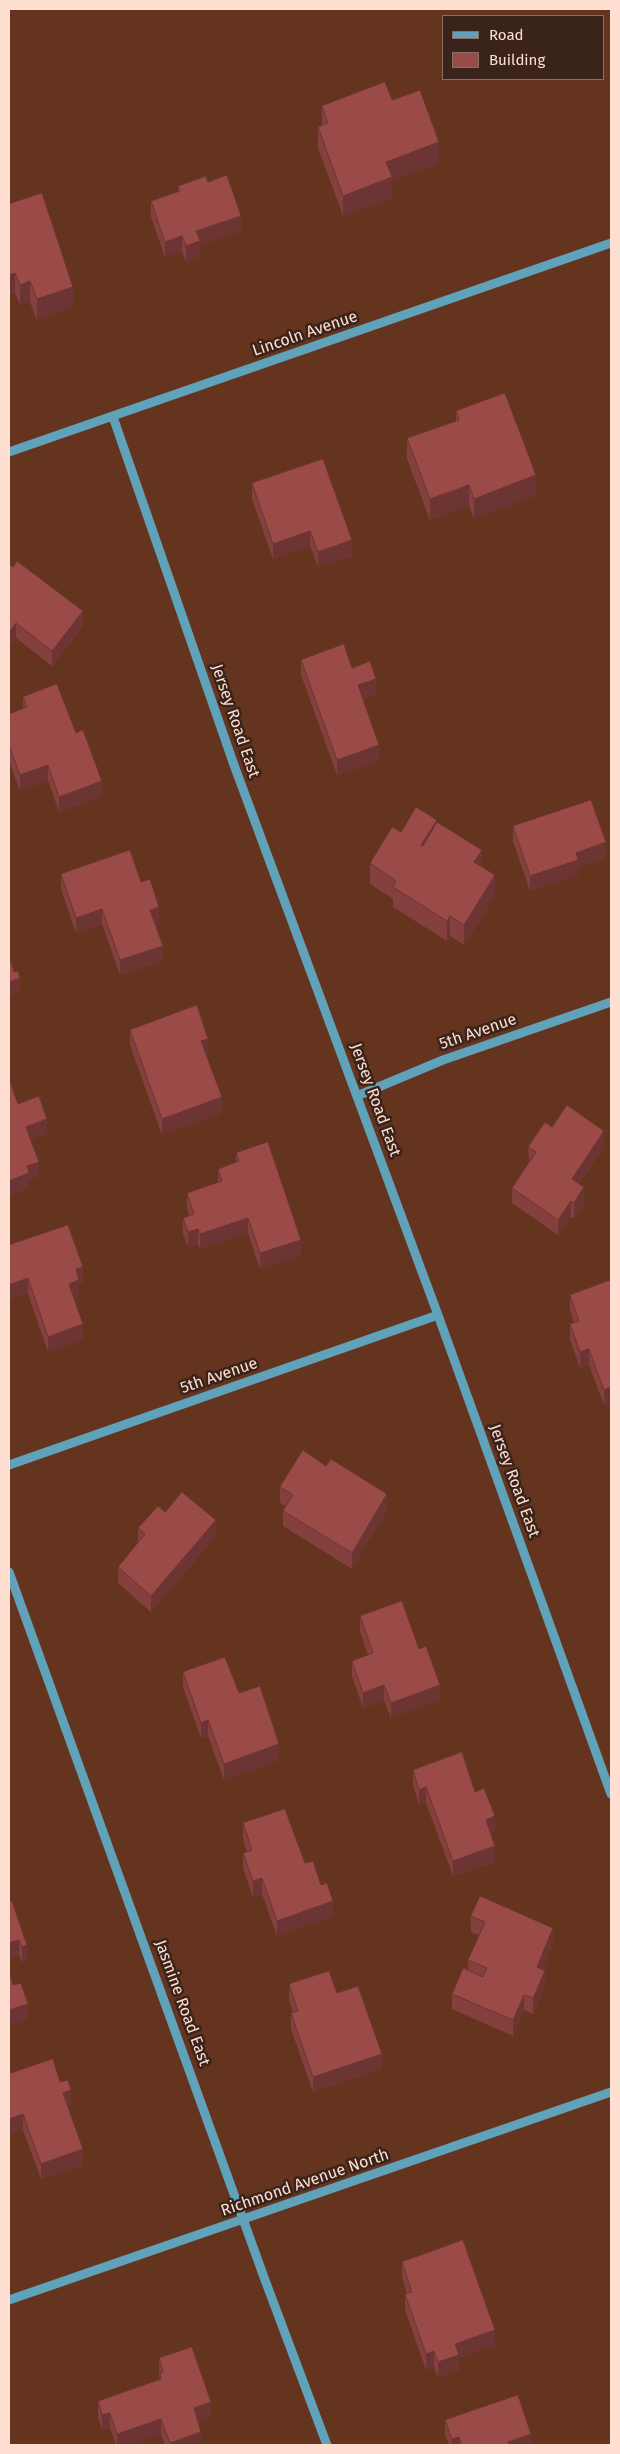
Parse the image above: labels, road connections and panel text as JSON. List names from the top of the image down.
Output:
{
  "streets": {
    "street": [
      "Lincoln Avenue",
      "Jersey Road East",
      "5th Avenue",
      "Jasmine Road East",
      "Richmond Avenue North"
    ]
  },
  "crossings": [
    ["Lincoln Avenue", "Jersey Road East"],
    ["Jersey Road East", "5th Avenue"],
    ["Jasmine Road East", "Richmond Avenue North"]
  ],
  "legend": ["Road", "Building"]
}
